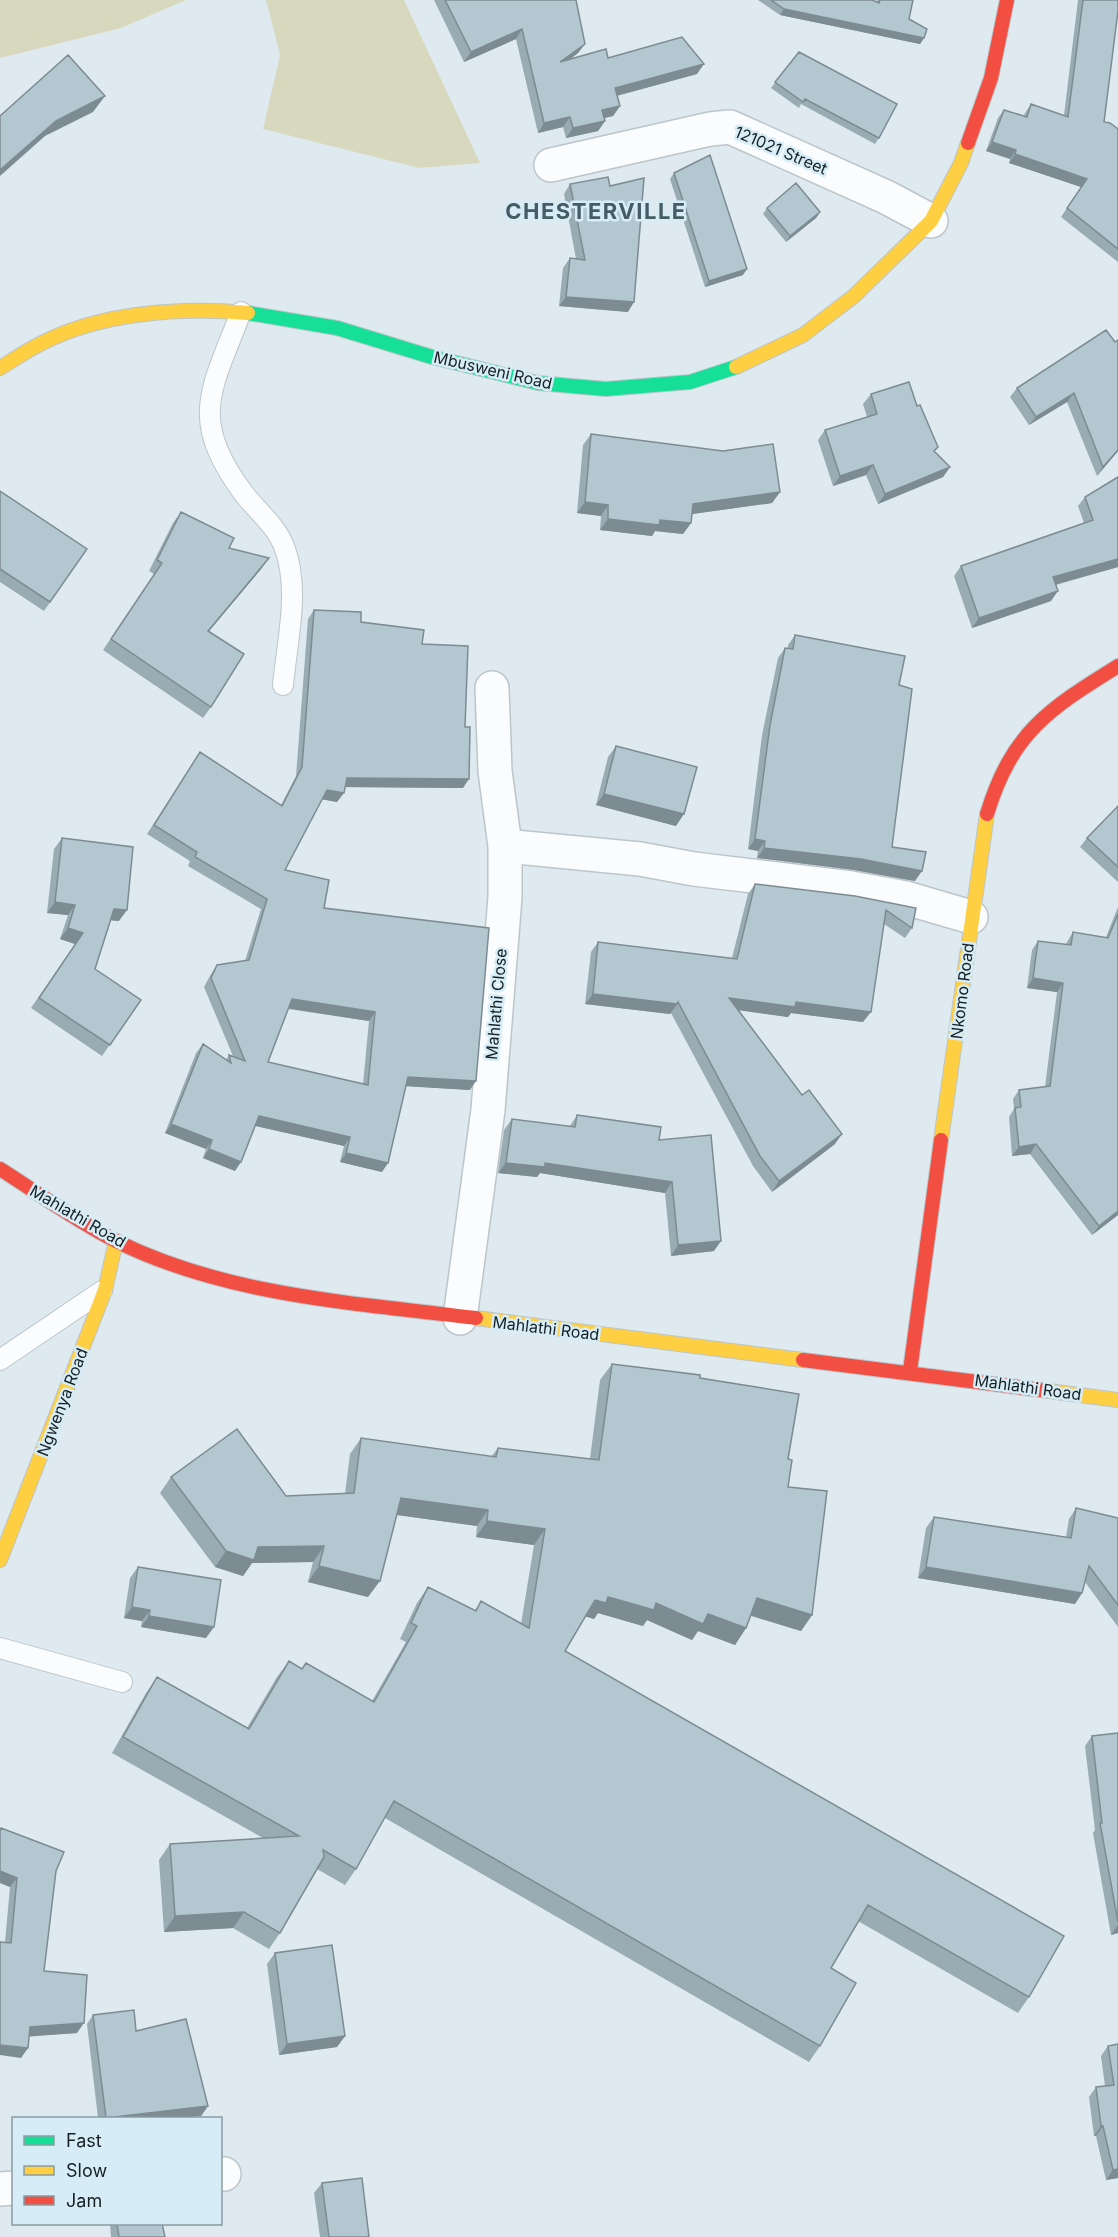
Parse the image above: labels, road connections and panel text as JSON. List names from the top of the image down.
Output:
{
  "streets": {
    "street": [
      "121021 Street",
      "Mbusweni Road",
      "Nkomo Road",
      "Mahlathi Close",
      "Mahlathi Road",
      "Ngwenya Road"
    ]
  },
  "crossings": [
    ["121021 Street", "Mbusweni Road"],
    ["Nkomo Road", "Mahlathi Road"],
    ["Mahlathi Close", "Mahlathi Road"],
    ["Mahlathi Road", "Ngwenya Road"]
  ],
  "districts": ["CHESTERVILLE"],
  "legend": ["Fast", "Slow", "Jam"]
}
